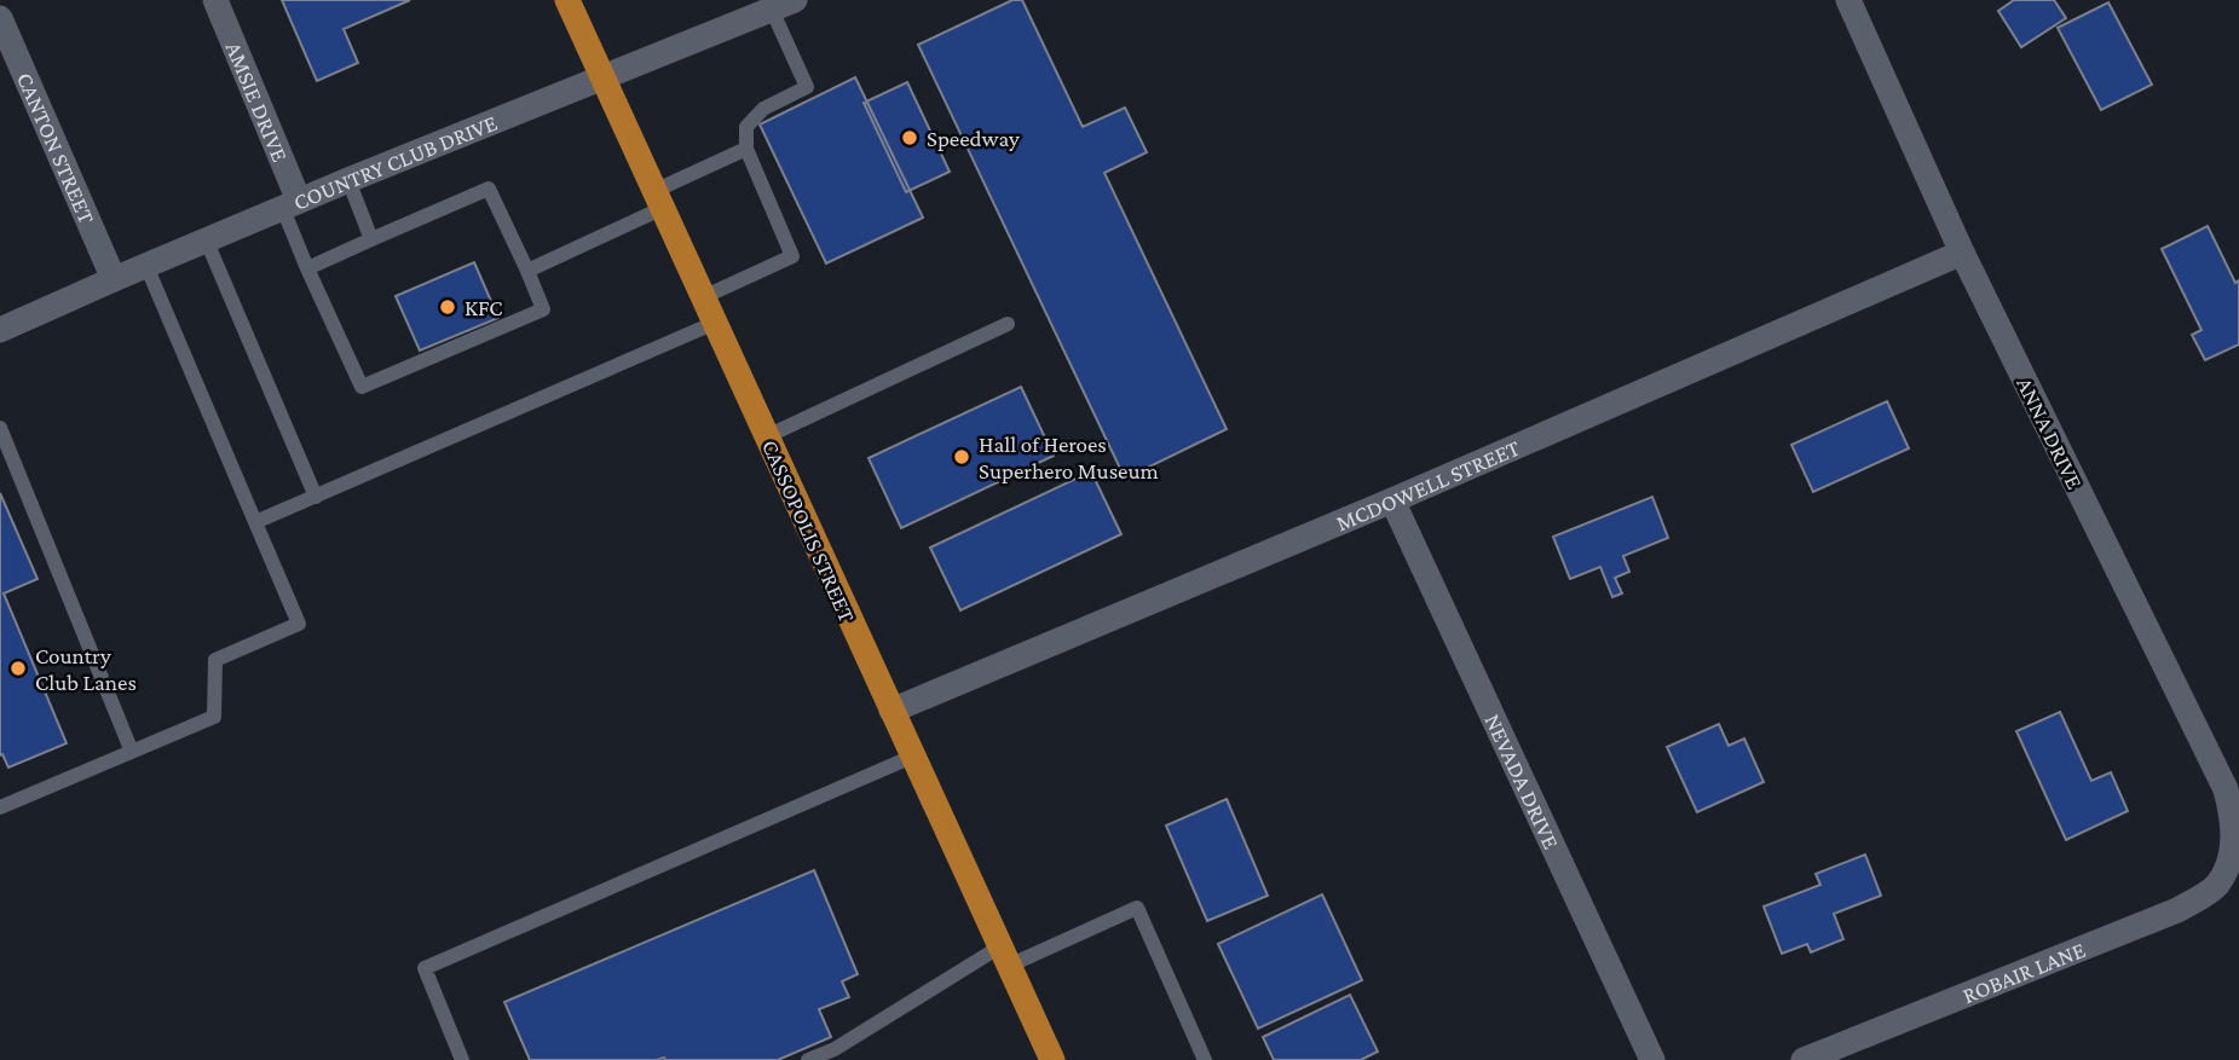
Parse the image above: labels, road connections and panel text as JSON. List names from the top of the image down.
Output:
{
  "streets": {
    "main road": ["CASSOPOLIS STREET"],
    "street": [
      "AMSIE DRIVE",
      "CANTON STREET",
      "COUNTRY CLUB DRIVE",
      "ANNA DRIVE",
      "MCDOWELL STREET",
      "NEVADA DRIVE",
      "ROBAIR LANE"
    ]
  },
  "crossings": [
    ["AMSIE DRIVE", "COUNTRY CLUB DRIVE"],
    ["CANTON STREET", "COUNTRY CLUB DRIVE"],
    ["COUNTRY CLUB DRIVE", "CASSOPOLIS STREET"],
    ["ANNA DRIVE", "MCDOWELL STREET"],
    ["ANNA DRIVE", "ROBAIR LANE"],
    ["MCDOWELL STREET", "CASSOPOLIS STREET"],
    ["MCDOWELL STREET", "NEVADA DRIVE"]
  ],
  "places": [
    "Speedway",
    "KFC",
    "Hall of Heroes Superhero Museum",
    "Country Club Lanes"
  ]
}
